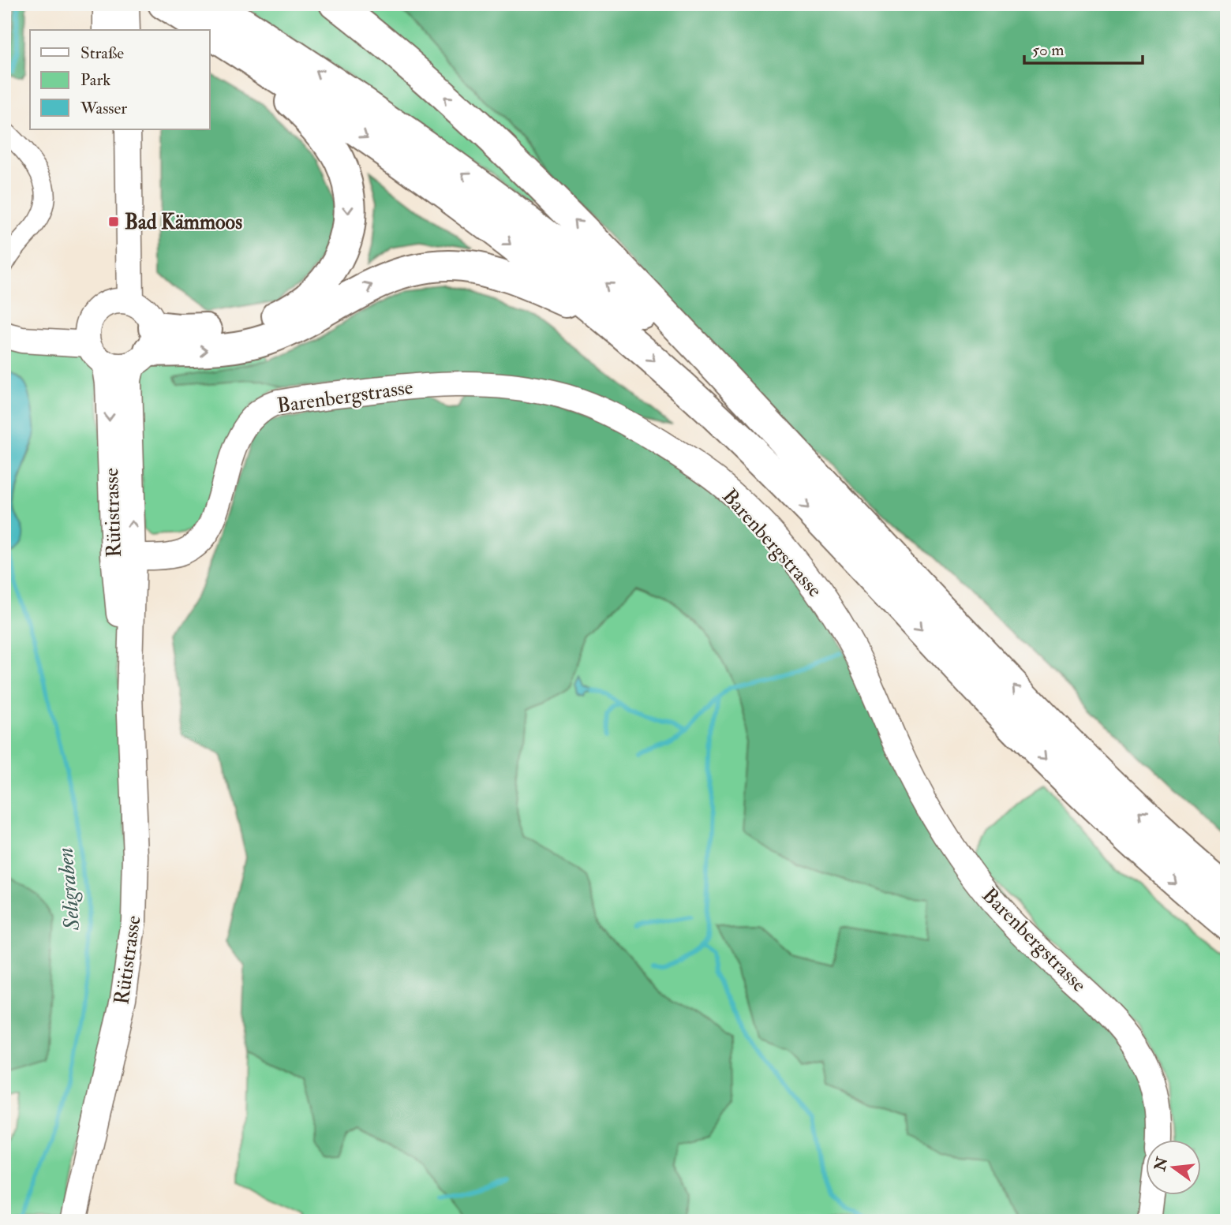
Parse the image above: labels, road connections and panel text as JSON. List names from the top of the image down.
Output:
{
  "streets": {
    "street": ["Barenbergstrasse", "Rütistrasse"]
  },
  "crossings": [
    ["Barenbergstrasse", "Rütistrasse"]
  ],
  "water": ["Seligraben"],
  "places": {
    "transit": ["Bad Kämmoos"]
  },
  "legend": ["Straße", "Park", "Wasser"],
  "scale_bar": "50 m",
  "north": "left"
}
